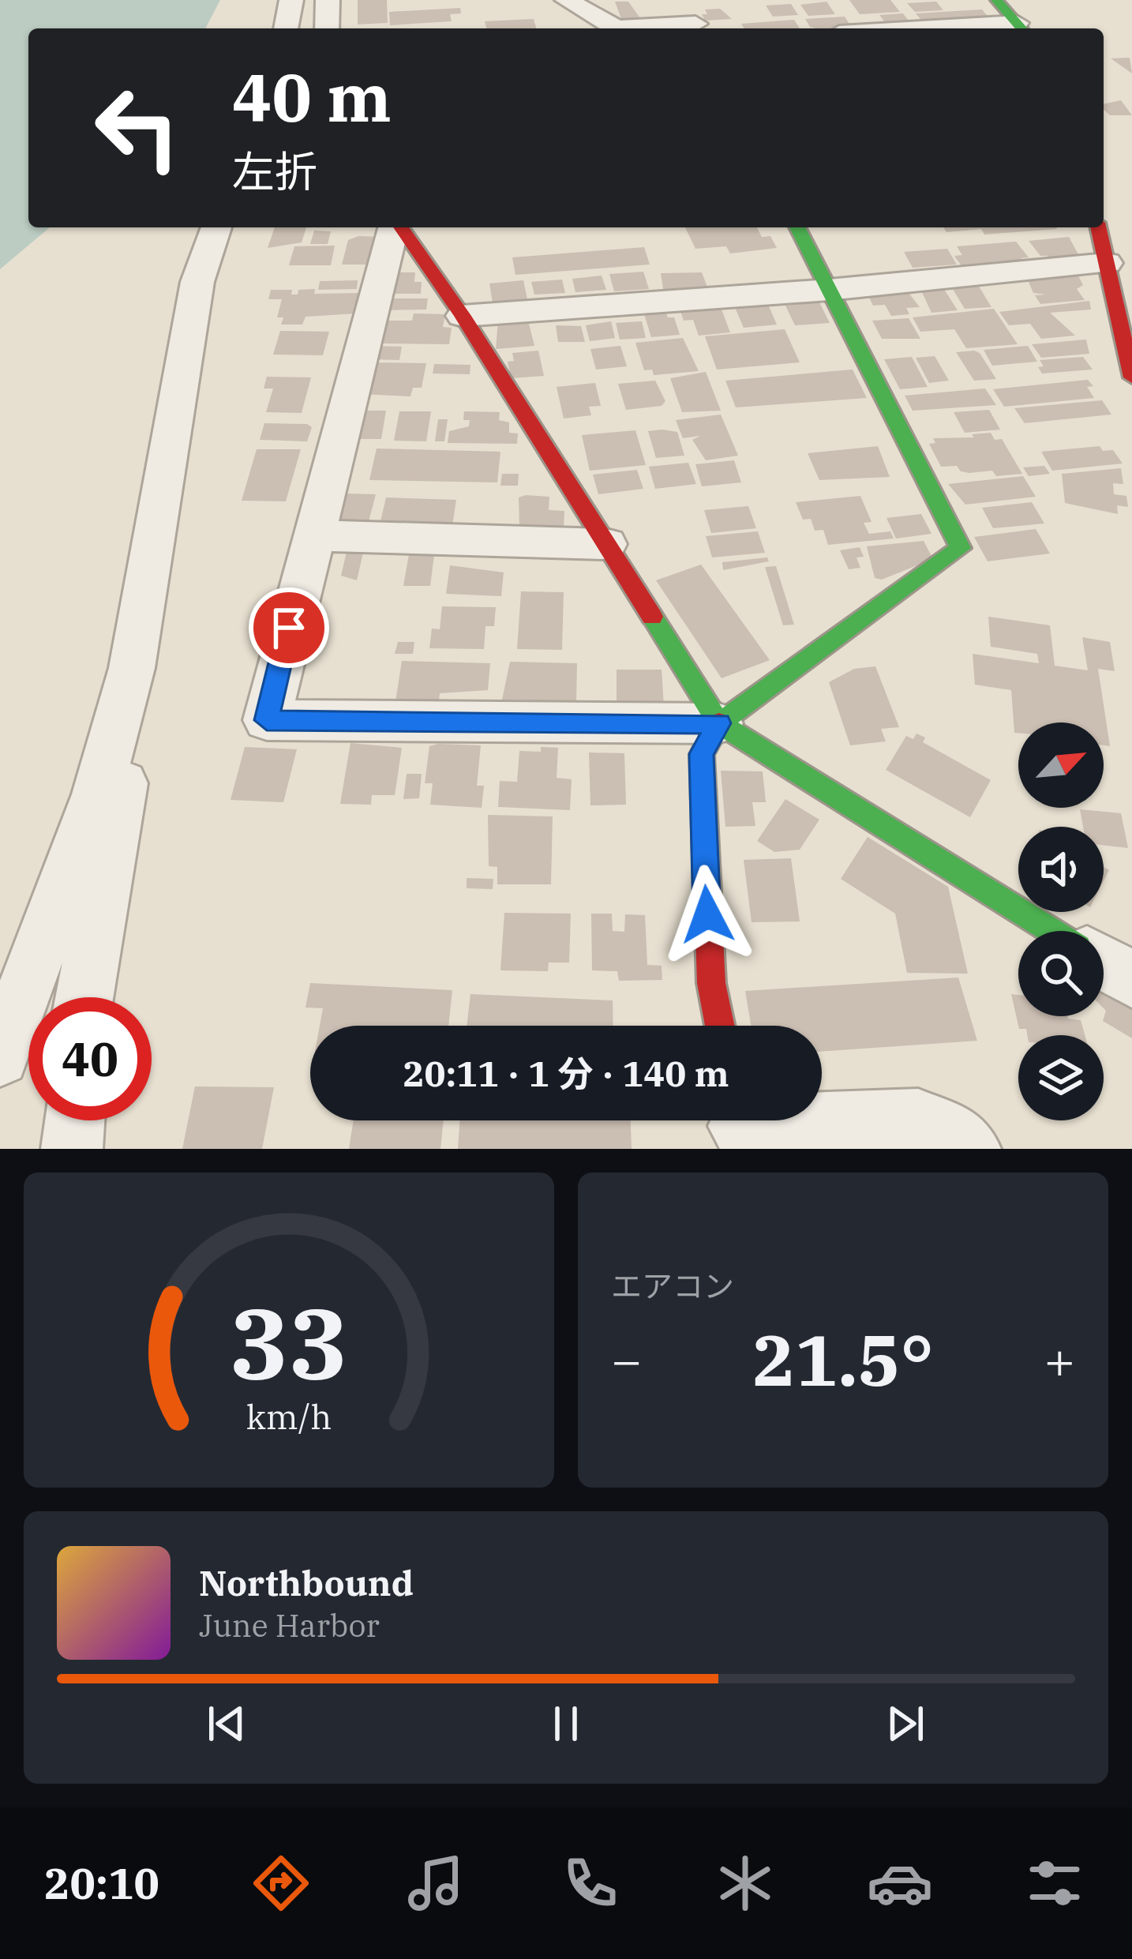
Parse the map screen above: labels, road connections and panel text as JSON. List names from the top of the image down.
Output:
{
  "north": "top right",
  "page": {
    "turn": ["40 m", "左折"],
    "limit": "40",
    "trip": "20:11 · 1 分 · 140 m",
    "tile": "エアコン",
    "heat": ["−", "21.5°", "+"],
    "song": ["Northbound", "June Harbor"],
    "tabs": "20:10",
    "gauge": ["33", "km/h"]
  }
}
